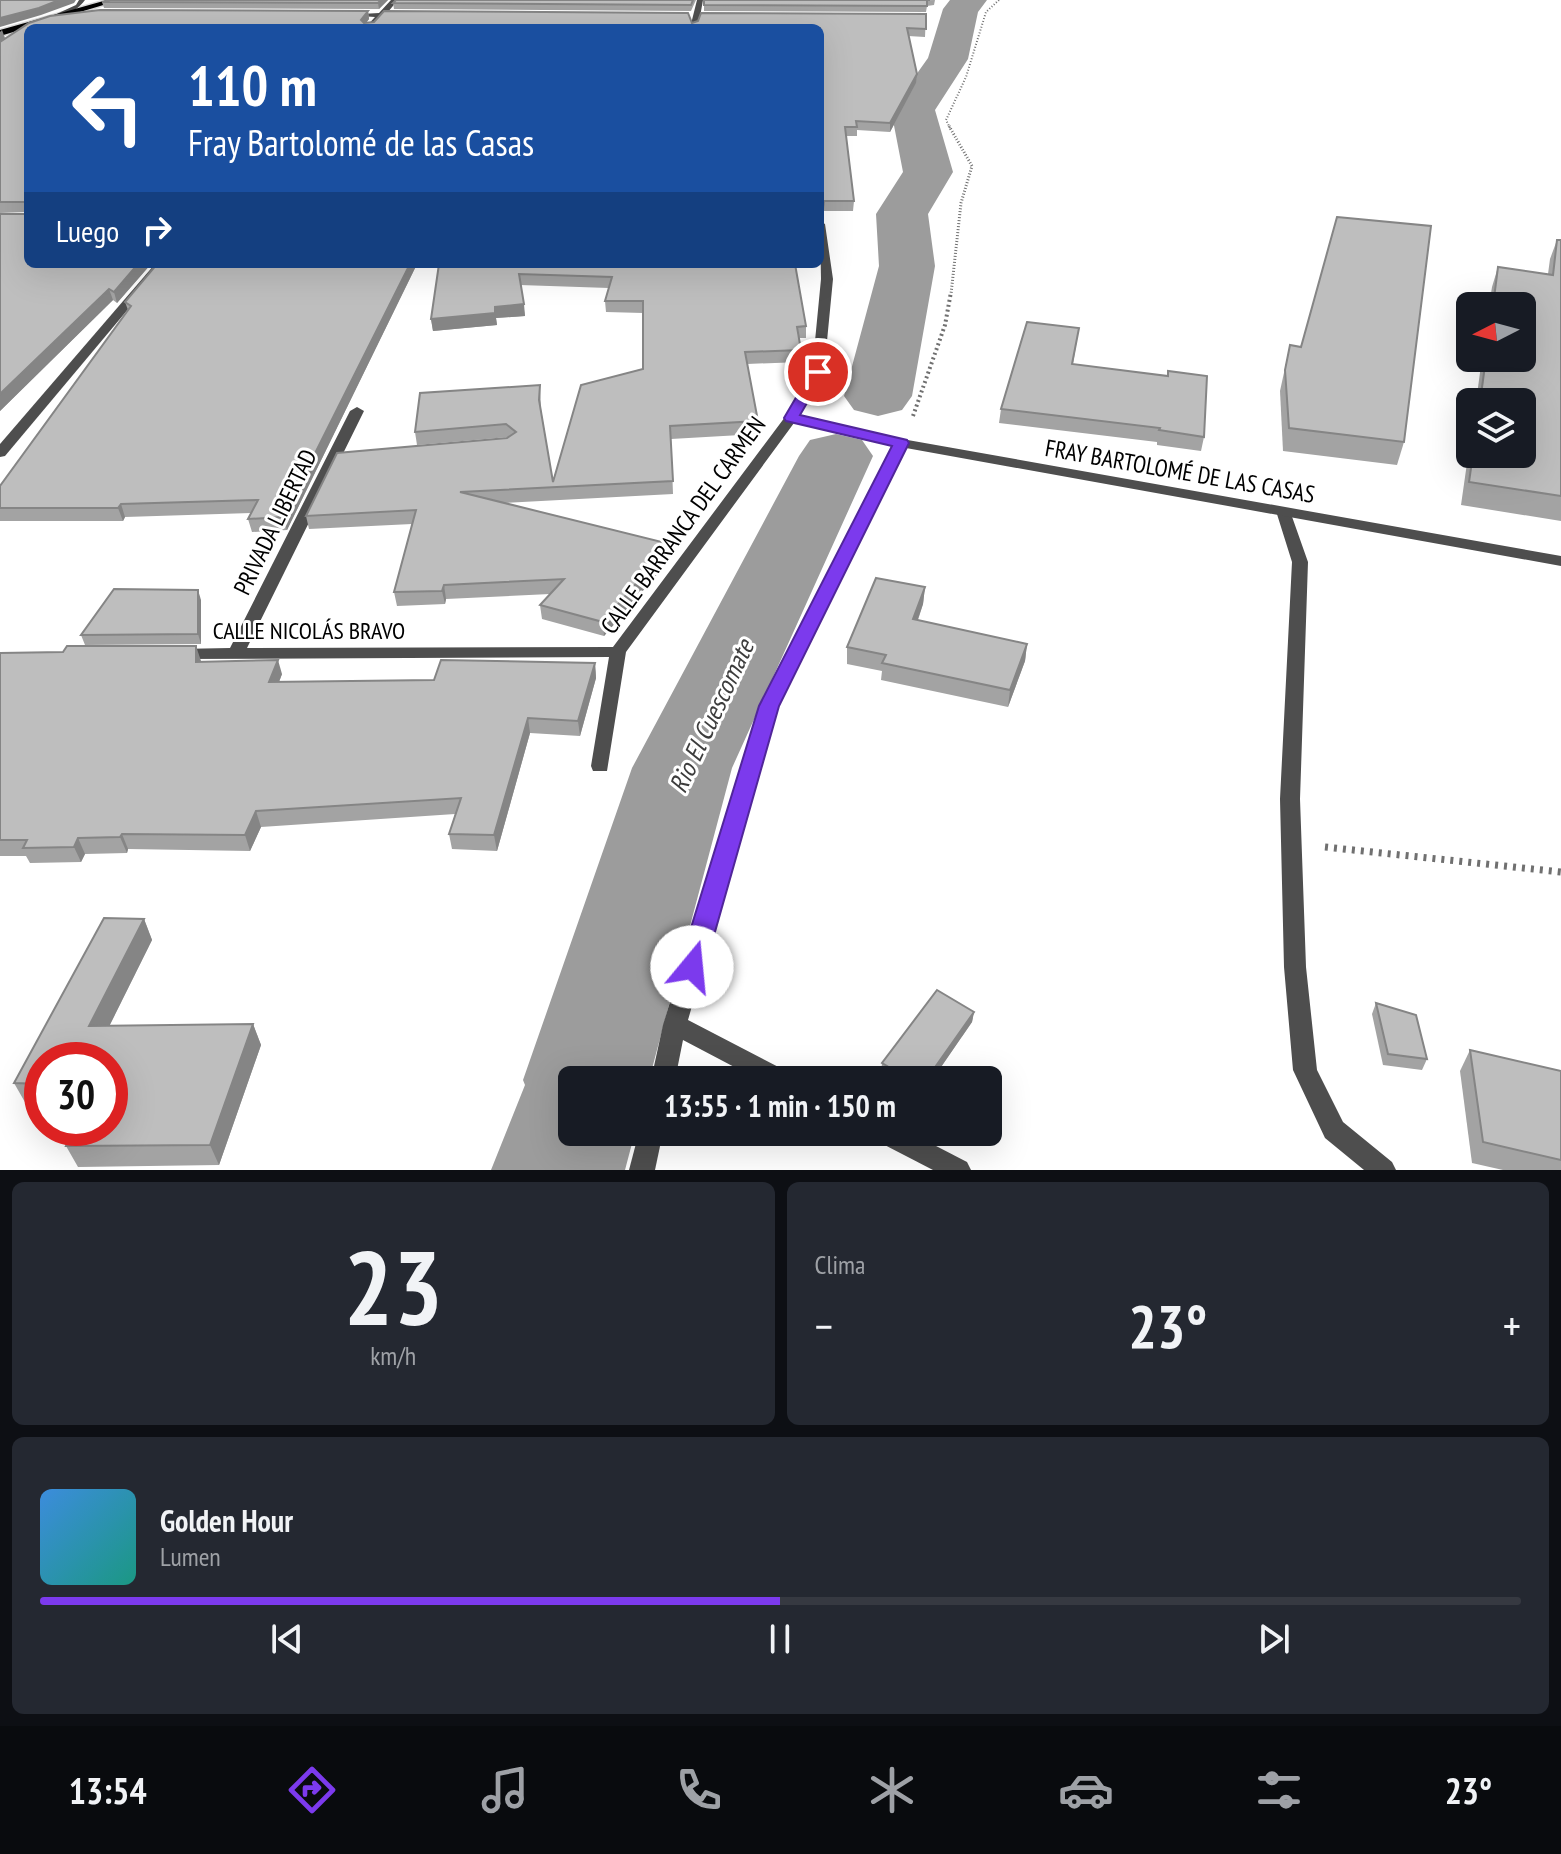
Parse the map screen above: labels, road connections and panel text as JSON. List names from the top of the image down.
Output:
{
  "streets": {
    "street": [
      "FRAY BARTOLOMÉ DE LAS CASAS",
      "PRIVADA LIBERTAD",
      "CALLE BARRANCA DEL CARMEN",
      "CALLE NICOLÁS BRAVO"
    ]
  },
  "crossings": [
    ["FRAY BARTOLOMÉ DE LAS CASAS", "CALLE BARRANCA DEL CARMEN"],
    ["PRIVADA LIBERTAD", "CALLE NICOLÁS BRAVO"],
    ["CALLE BARRANCA DEL CARMEN", "CALLE NICOLÁS BRAVO"]
  ],
  "water": ["Rio El Cuescomate"],
  "north": "left",
  "page": {
    "turn": ["110 m", "Fray Bartolomé de las Casas"],
    "then": "Luego",
    "limit": "30",
    "trip": "13:55 · 1 min · 150 m",
    "tile": [
      ["23", "km/h"],
      "Clima"
    ],
    "heat": ["−", "23°", "+"],
    "song": ["Golden Hour", "Lumen"],
    "tabs": ["13:54", "23°"]
  }
}
